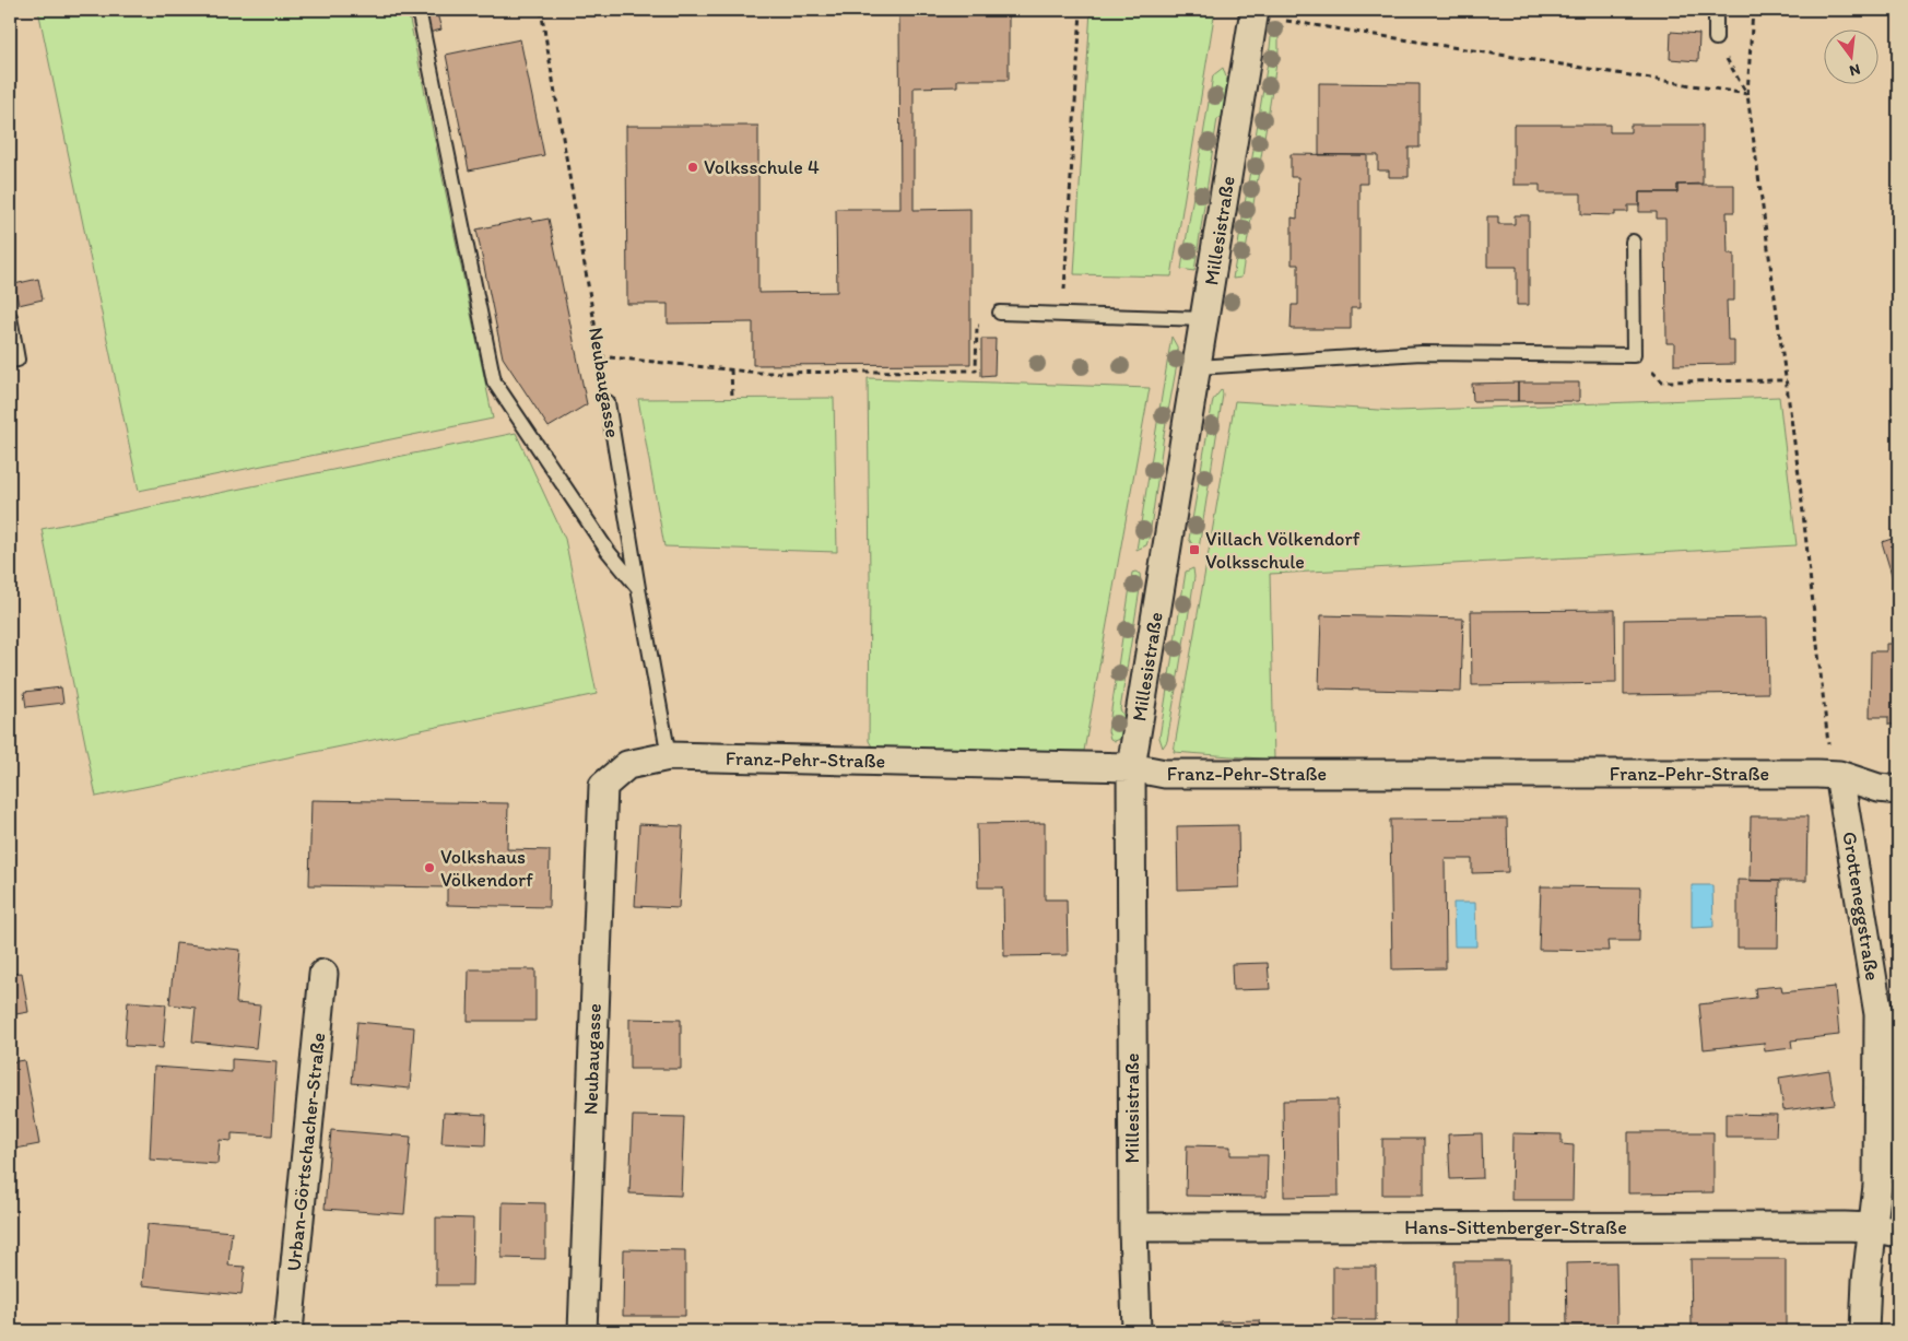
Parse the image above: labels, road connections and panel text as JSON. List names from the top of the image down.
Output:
{
  "streets": {
    "street": [
      "Millesistraße",
      "Neubaugasse",
      "Franz-Pehr-Straße",
      "Grotteneggstraße",
      "Urban-Görtschacher-Straße",
      "Hans-Sittenberger-Straße"
    ]
  },
  "crossings": [
    ["Millesistraße", "Franz-Pehr-Straße"],
    ["Millesistraße", "Hans-Sittenberger-Straße"],
    ["Neubaugasse", "Franz-Pehr-Straße"],
    ["Franz-Pehr-Straße", "Grotteneggstraße"],
    ["Grotteneggstraße", "Hans-Sittenberger-Straße"]
  ],
  "places": {
    "other": ["Volksschule 4", "Volkshaus Völkendorf"],
    "transit": ["Villach Völkendorf Volksschule"]
  },
  "north": "bottom"
}
